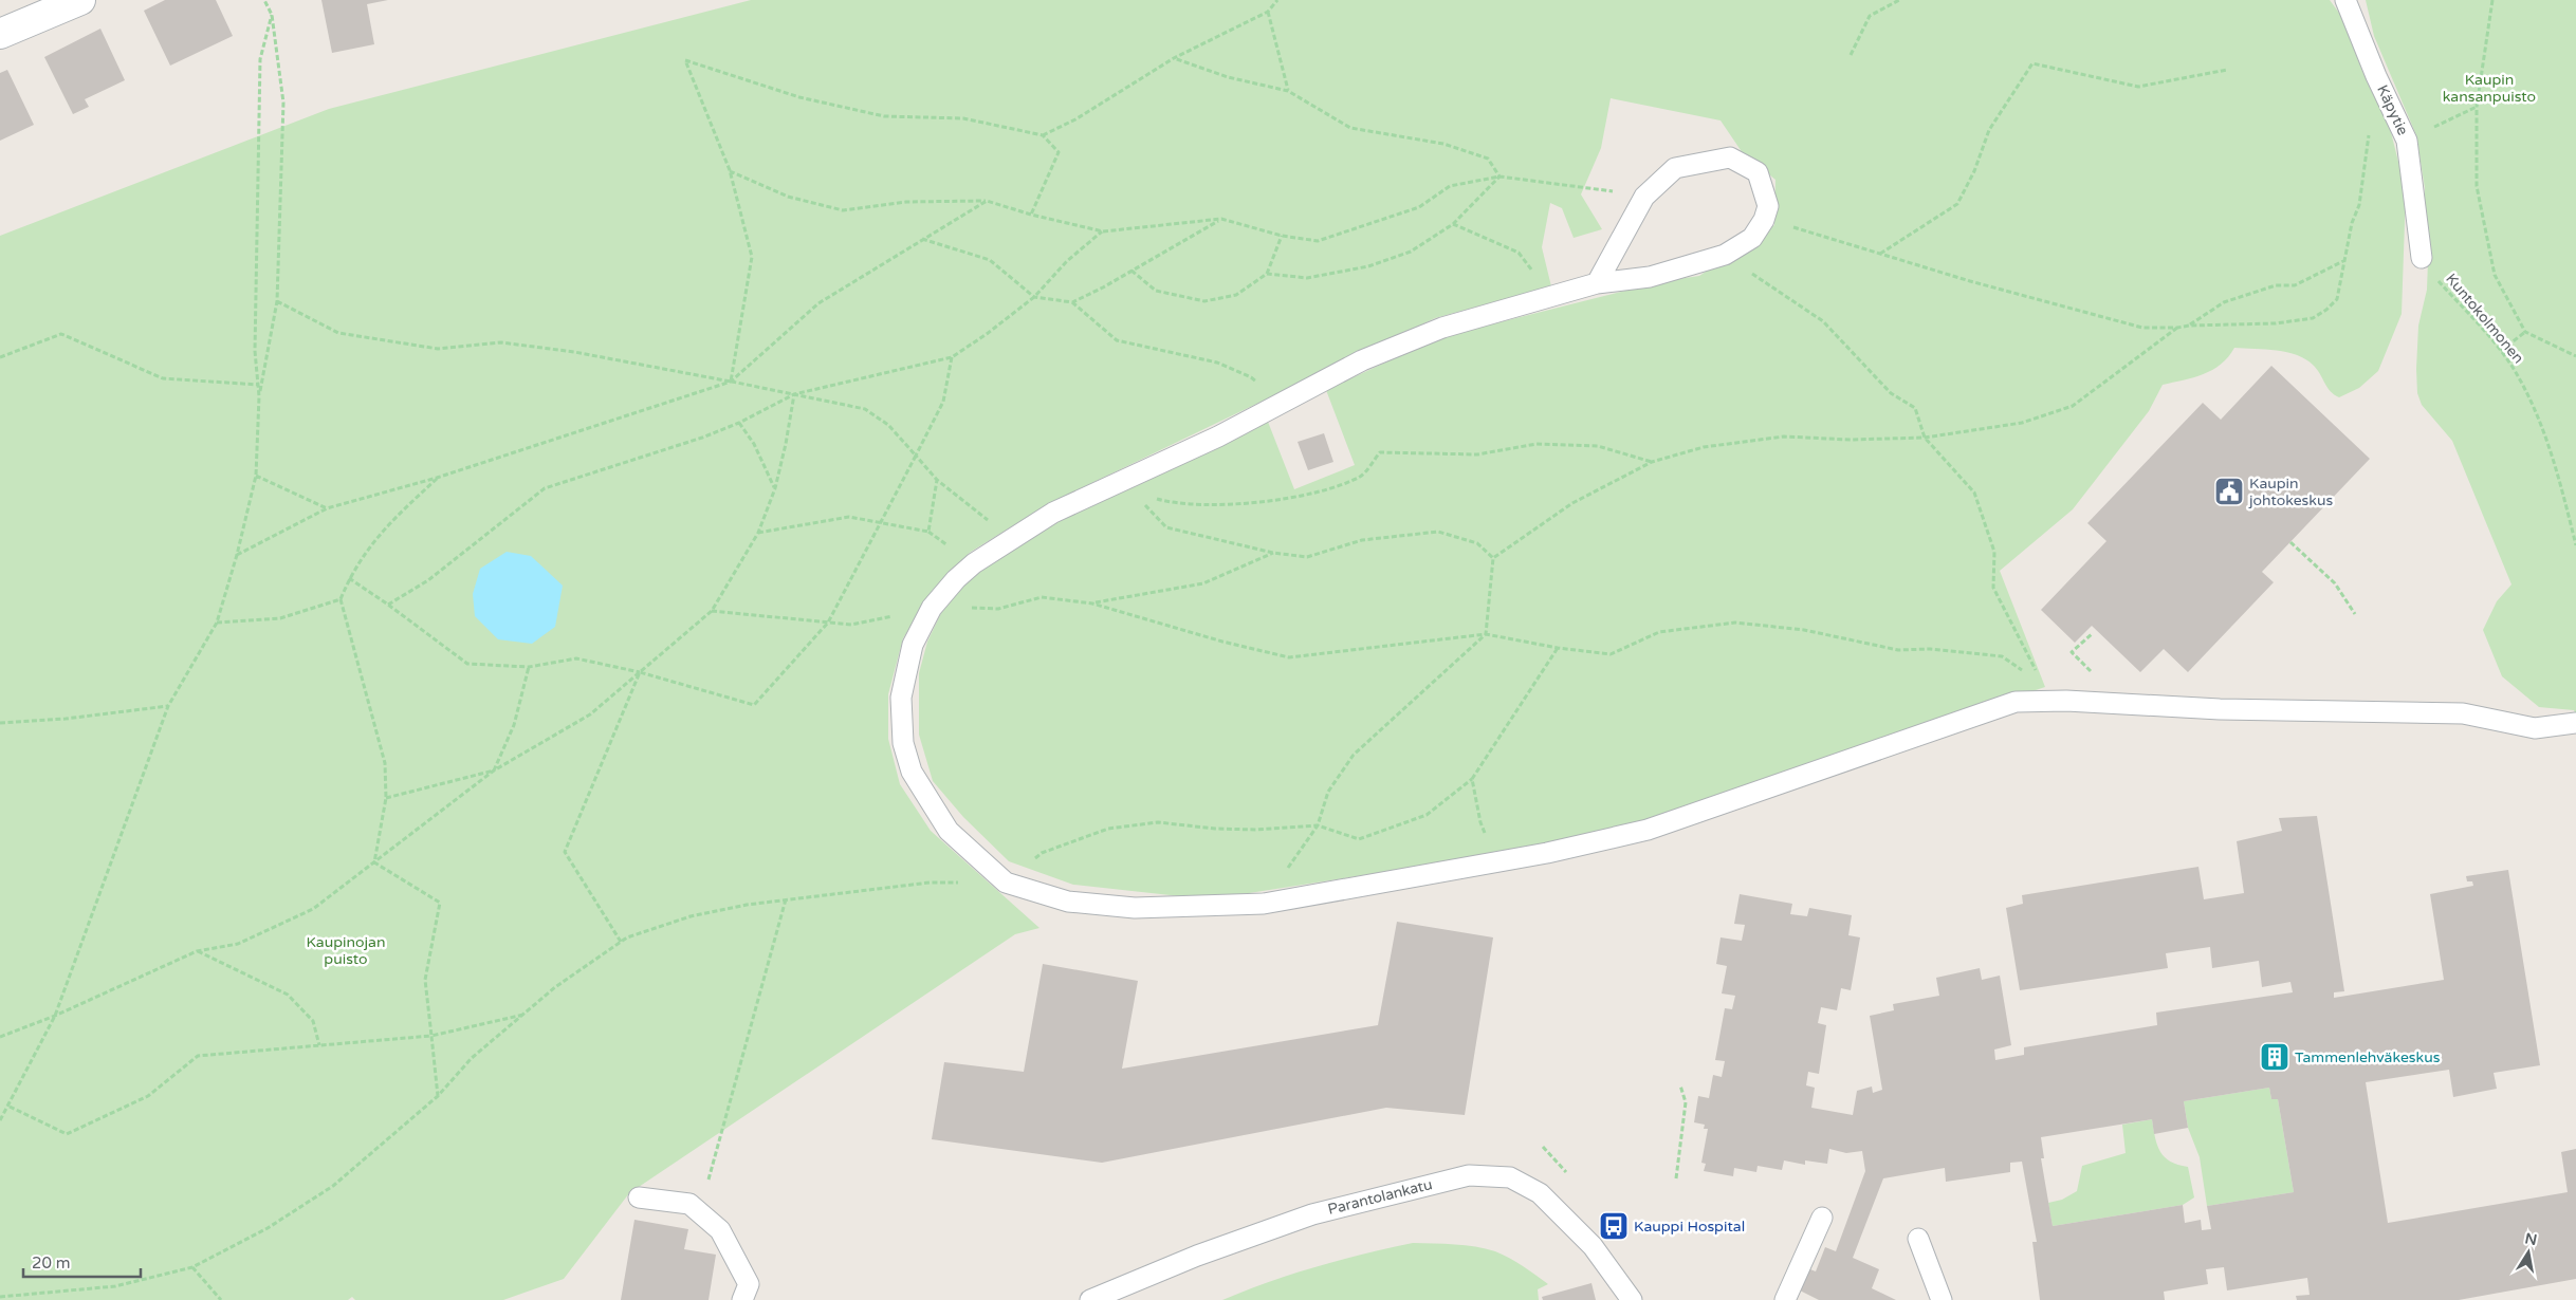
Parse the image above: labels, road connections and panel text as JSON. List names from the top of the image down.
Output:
{
  "streets": {
    "lane": ["Käpytie", "Parantolankatu"],
    "path": ["Kuntokolmonen"]
  },
  "crossings": [
    ["Käpytie", "Kuntokolmonen"]
  ],
  "parks": ["Kaupin kansanpuisto", "Kaupinojan puisto"],
  "places": {
    "public building": ["Kaupin johtokeskus"],
    "building": ["Tammenlehväkeskus"],
    "bus stop": ["Kauppi Hospital"]
  },
  "scale_bar": "20 m",
  "north": "top"
}
